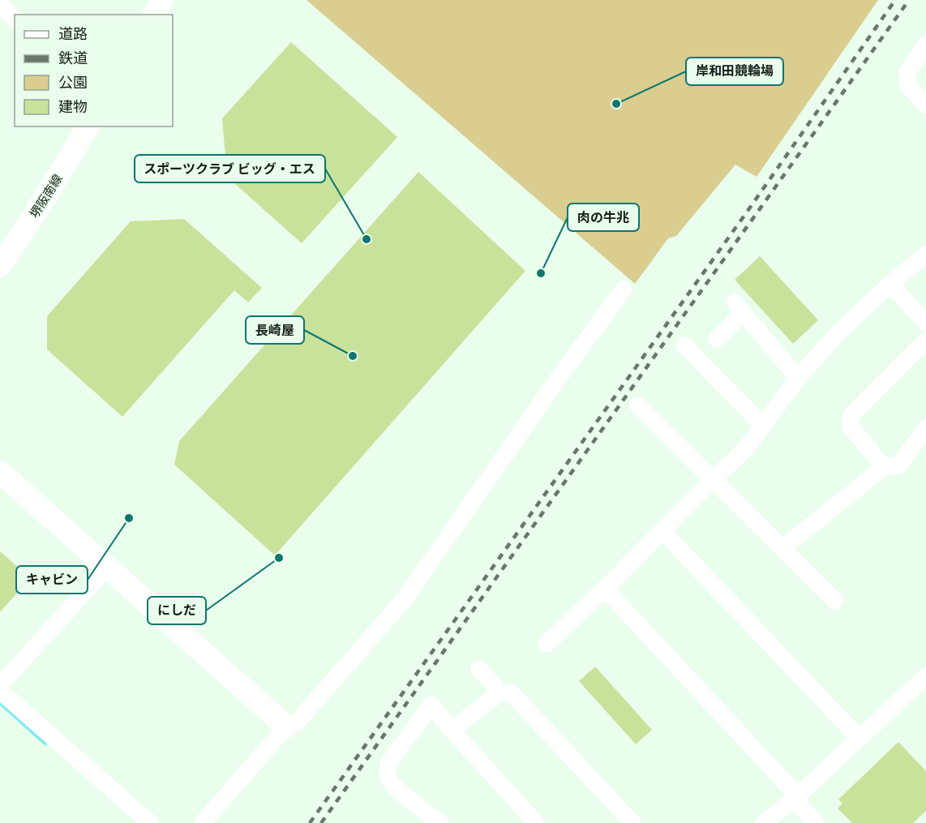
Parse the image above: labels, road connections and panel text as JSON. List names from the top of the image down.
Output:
{
  "streets": {
    "street": ["堺阪南線"]
  },
  "places": [
    "岸和田競輪場",
    "スポーツクラブ ビッグ・エス",
    "肉の牛兆",
    "長崎屋",
    "キャビン",
    "にしだ"
  ],
  "legend": [
    "道路",
    "鉄道",
    "公園",
    "建物"
  ]
}
